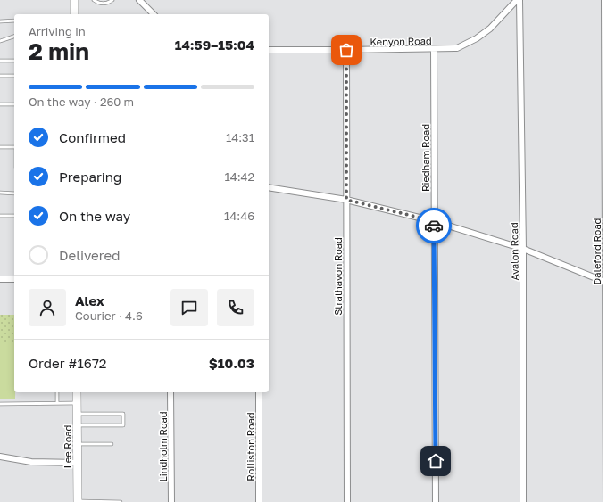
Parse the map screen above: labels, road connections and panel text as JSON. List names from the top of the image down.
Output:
{
  "streets": {
    "main road": ["Lee Road"],
    "street": [
      "Kenyon Road",
      "Riedham Road",
      "Avalon Road",
      "Daleford Road",
      "Strathavon Road",
      "Lindholm Road",
      "Rolliston Road"
    ]
  },
  "crossings": [
    ["Kenyon Road", "Riedham Road"],
    ["Kenyon Road", "Avalon Road"],
    ["Kenyon Road", "Strathavon Road"]
  ],
  "page": {
    "heading": ["2 min", "Arriving in", "14:59–15:04"],
    "panel": [
      "Alex",
      "Courier · 4.6",
      "Order #1672",
      "$10.03"
    ],
    "bar": "On the way · 260 m",
    "list": [
      ["Confirmed", "14:31"],
      ["Preparing", "14:42"],
      ["On the way", "14:46"],
      "Delivered"
    ]
  }
}
